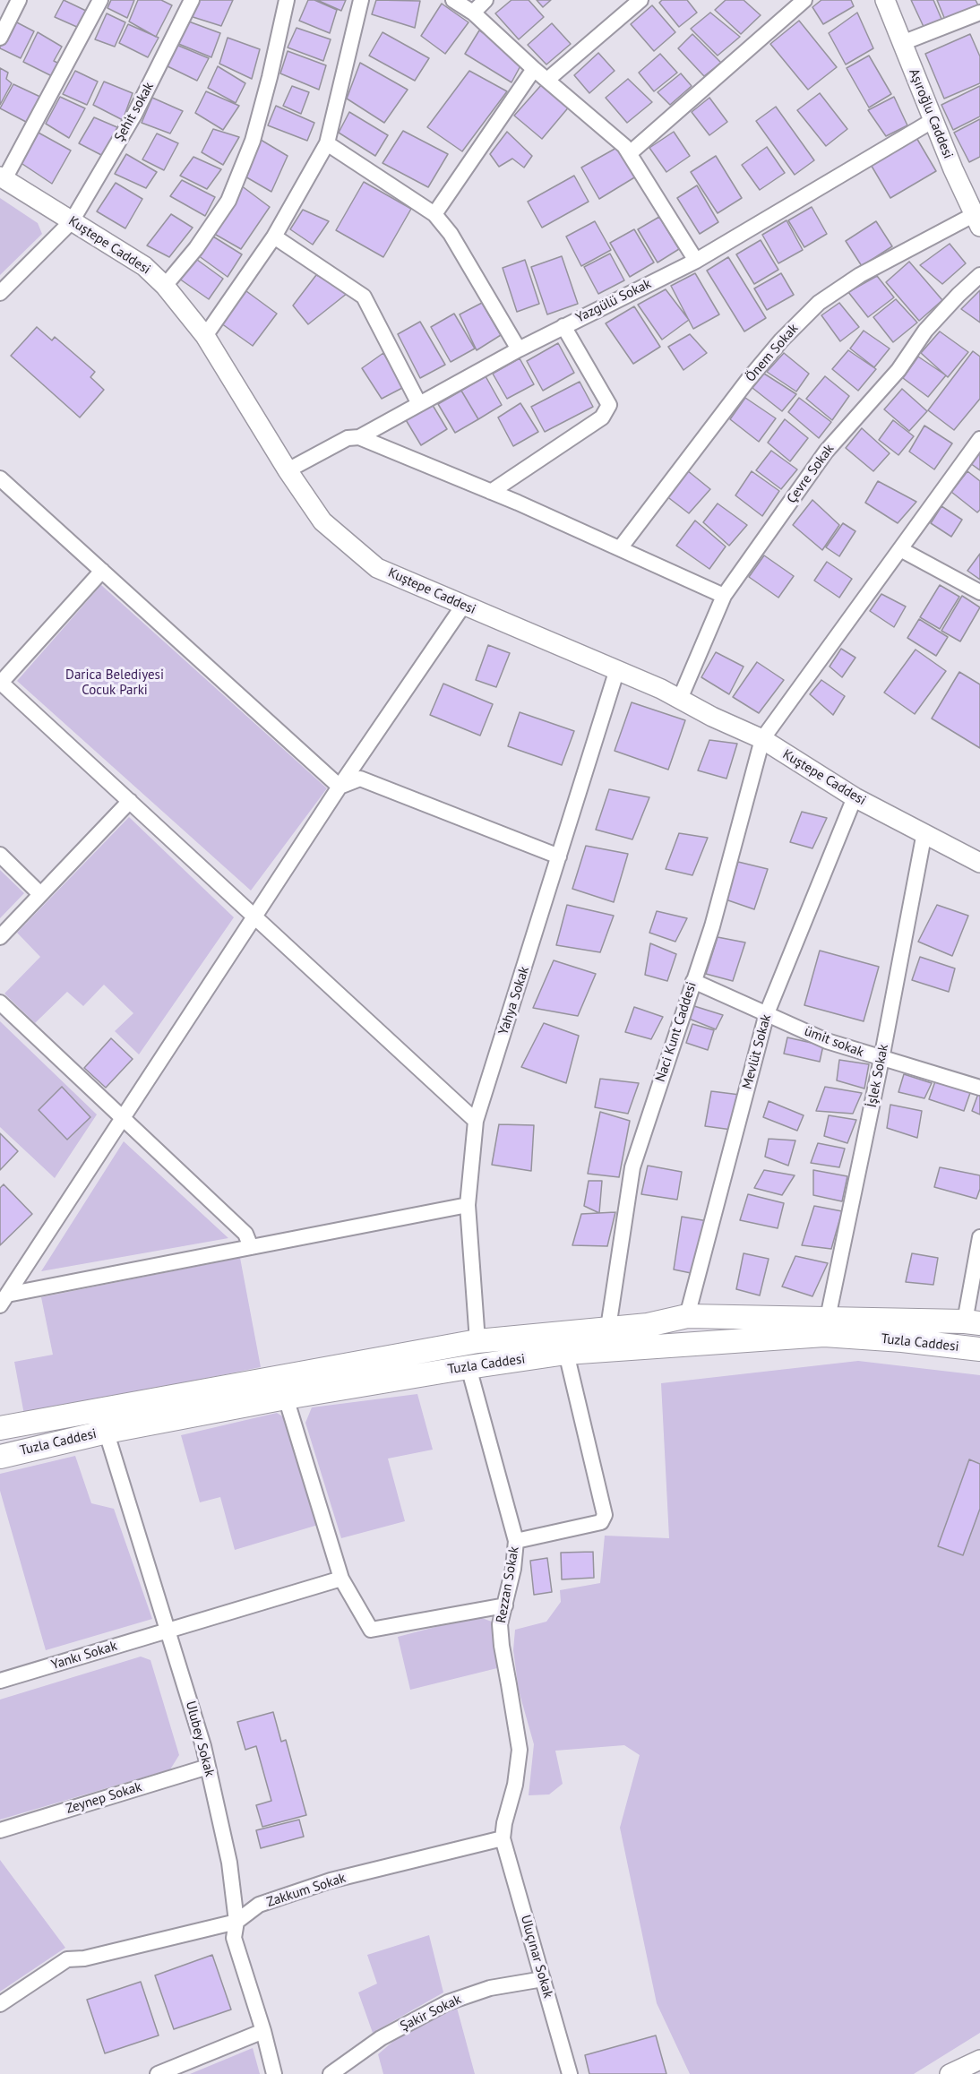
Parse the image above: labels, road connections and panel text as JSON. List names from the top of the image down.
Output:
{
  "streets": {
    "main road": ["Tuzla Caddesi"],
    "street": [
      "Şehit sokak",
      "Aşıroğlu Caddesi",
      "Kuştepe Caddesi",
      "Yazgülü Sokak",
      "Önem Sokak",
      "Çevre Sokak",
      "Yahya Sokak",
      "Naci Kunt Caddesi",
      "ümit sokak",
      "Mevlüt Sokak",
      "İşlek Sokak",
      "Rezzan Sokak",
      "Yankı Sokak",
      "Ulubey Sokak",
      "Zeynep Sokak",
      "Zakkum Sokak",
      "Uluçınar Sokak",
      "Şakir Sokak"
    ]
  },
  "crossings": [
    ["Şehit sokak", "Kuştepe Caddesi"],
    ["Aşıroğlu Caddesi", "Yazgülü Sokak"],
    ["Aşıroğlu Caddesi", "Önem Sokak"],
    ["Kuştepe Caddesi", "Yazgülü Sokak"],
    ["Kuştepe Caddesi", "Çevre Sokak"],
    ["Kuştepe Caddesi", "Yahya Sokak"],
    ["Kuştepe Caddesi", "Naci Kunt Caddesi"],
    ["Kuştepe Caddesi", "Mevlüt Sokak"],
    ["Kuştepe Caddesi", "İşlek Sokak"],
    ["Yahya Sokak", "Tuzla Caddesi"],
    ["Naci Kunt Caddesi", "ümit sokak"],
    ["Naci Kunt Caddesi", "Tuzla Caddesi"],
    ["ümit sokak", "Mevlüt Sokak"],
    ["ümit sokak", "İşlek Sokak"],
    ["Mevlüt Sokak", "Tuzla Caddesi"],
    ["İşlek Sokak", "Tuzla Caddesi"],
    ["Tuzla Caddesi", "Rezzan Sokak"],
    ["Tuzla Caddesi", "Ulubey Sokak"],
    ["Rezzan Sokak", "Zakkum Sokak"],
    ["Rezzan Sokak", "Uluçınar Sokak"],
    ["Yankı Sokak", "Ulubey Sokak"],
    ["Ulubey Sokak", "Zeynep Sokak"],
    ["Ulubey Sokak", "Zakkum Sokak"],
    ["Zakkum Sokak", "Uluçınar Sokak"],
    ["Uluçınar Sokak", "Şakir Sokak"]
  ],
  "parks": ["Darica Belediyesi Cocuk Parki"]
}
